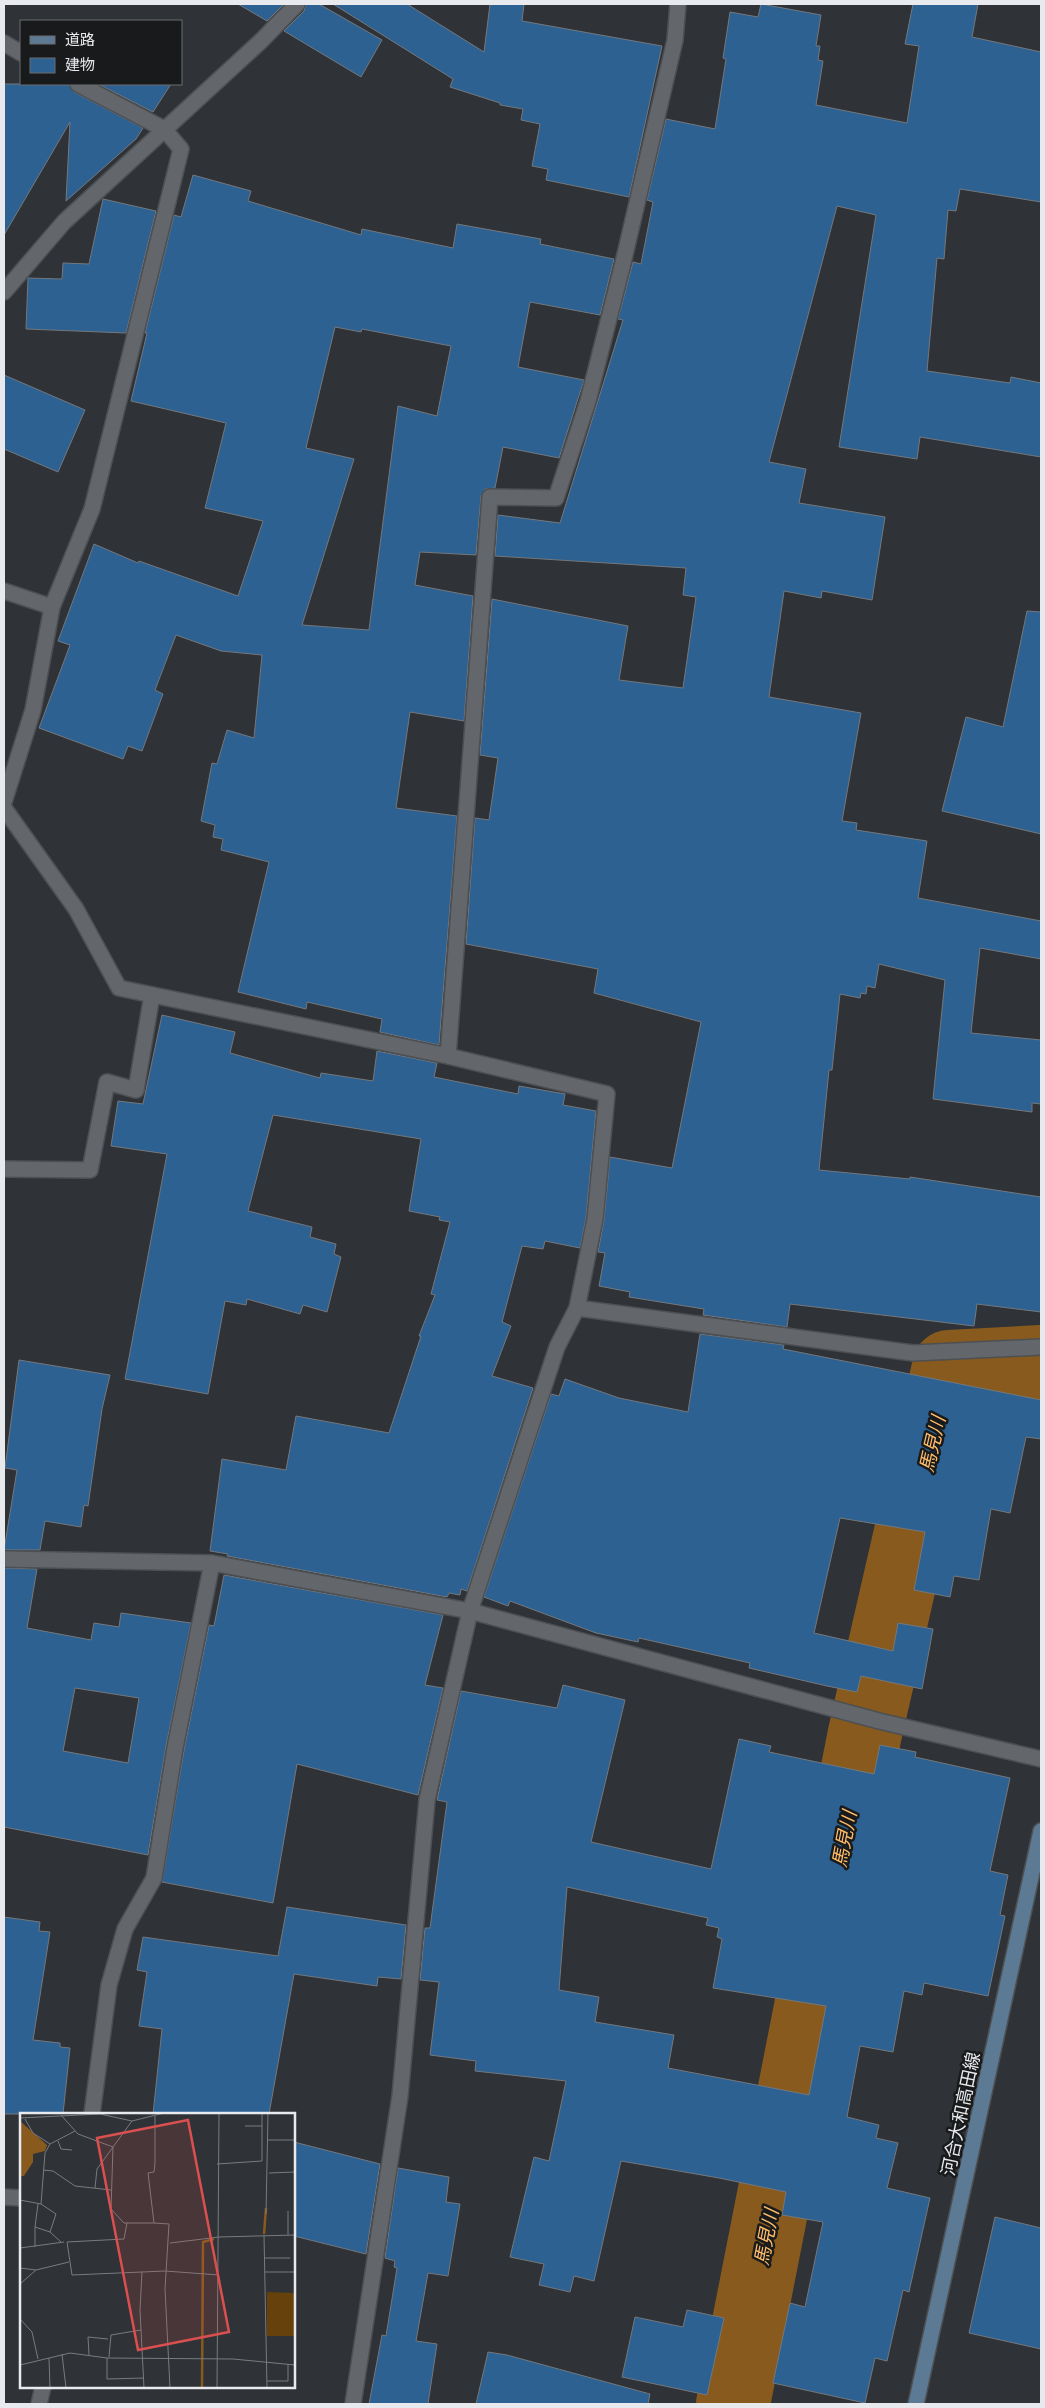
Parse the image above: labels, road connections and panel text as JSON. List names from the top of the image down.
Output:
{
  "streets": {
    "main road": ["河合大和高田線"]
  },
  "water": ["馬見川"],
  "legend": ["道路", "建物"]
}
